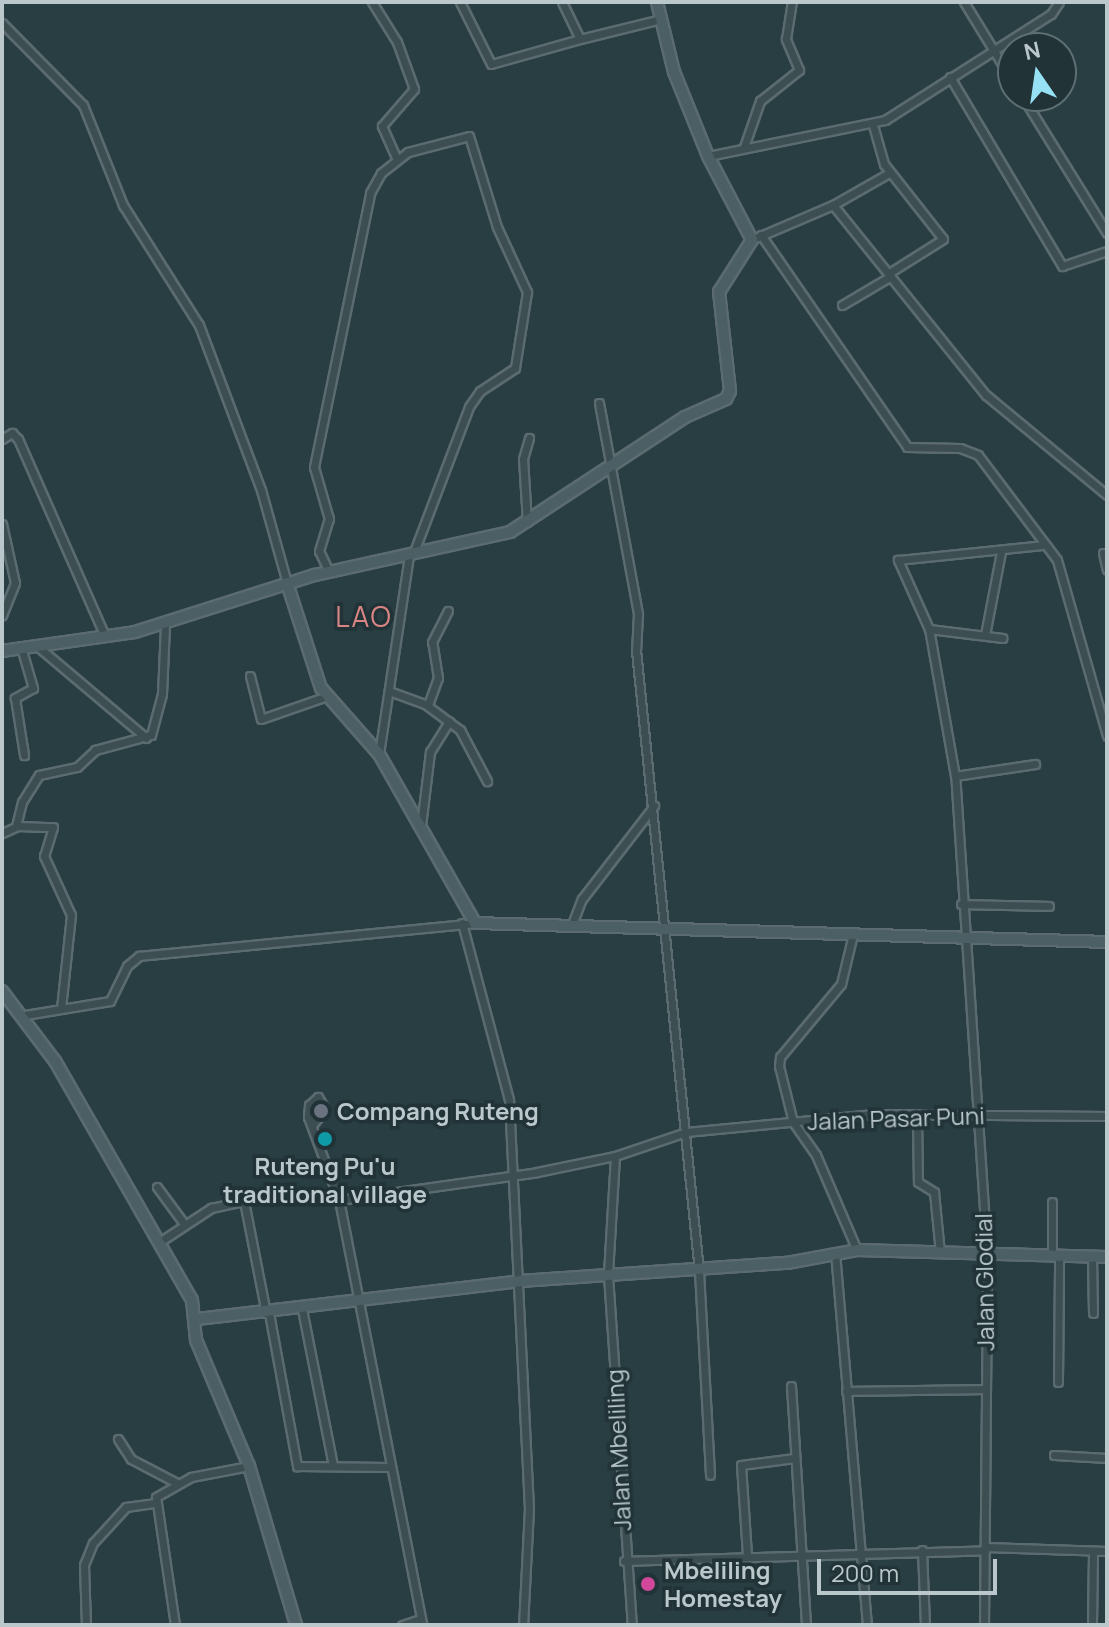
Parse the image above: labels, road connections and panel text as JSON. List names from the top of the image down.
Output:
{
  "streets": {
    "street": ["Jalan Pasar Puni", "Jalan Glodial", "Jalan Mbeliling"]
  },
  "crossings": [
    ["Jalan Pasar Puni", "Jalan Glodial"],
    ["Jalan Pasar Puni", "Jalan Mbeliling"]
  ],
  "districts": ["LAO"],
  "places": ["Compang Ruteng", "Ruteng Pu'u traditional village", "Mbeliling Homestay"],
  "scale_bar": "200 m",
  "north": "top"
}
